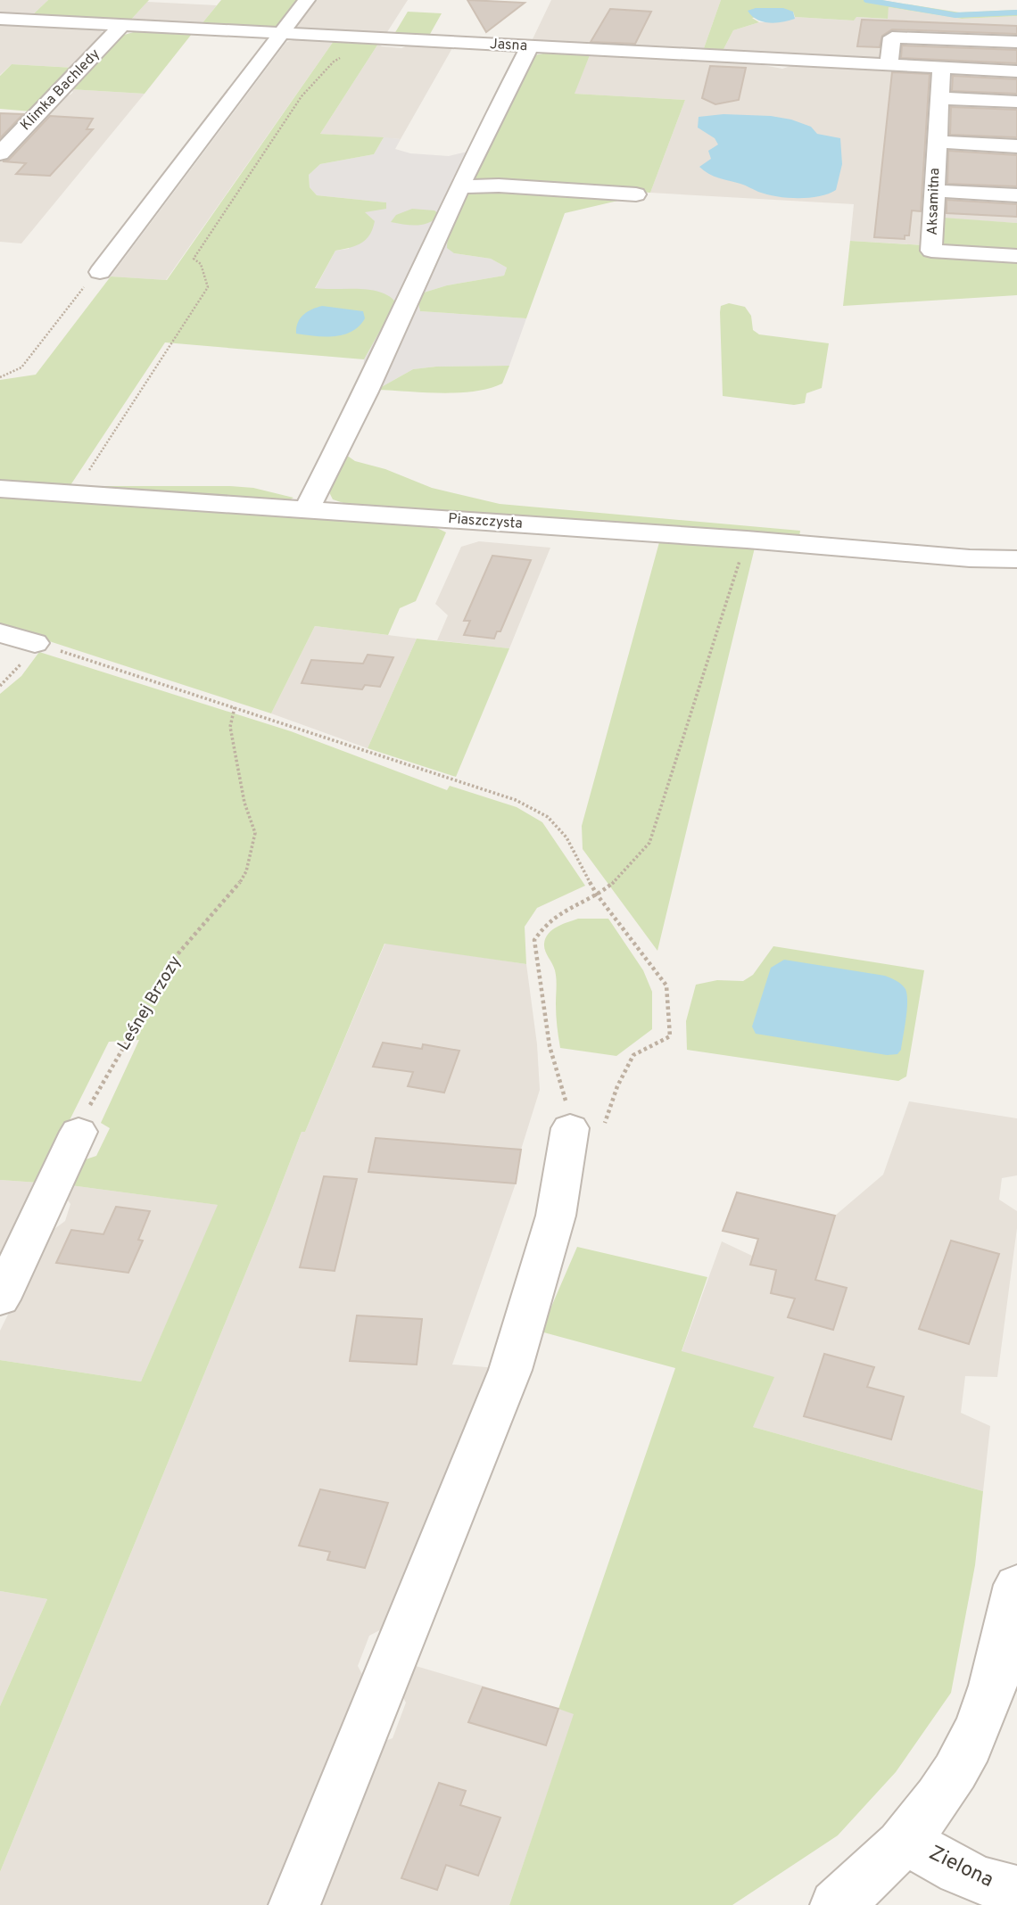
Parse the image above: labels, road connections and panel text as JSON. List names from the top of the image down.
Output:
{
  "streets": {
    "street": [
      "Jasna",
      "Klimka Bachledy",
      "Aksamitna",
      "Piaszczysta",
      "Zielona"
    ],
    "path": ["Leśnej Brzozy"]
  },
  "crossings": [
    ["Jasna", "Klimka Bachledy"],
    ["Jasna", "Aksamitna"]
  ]
}
